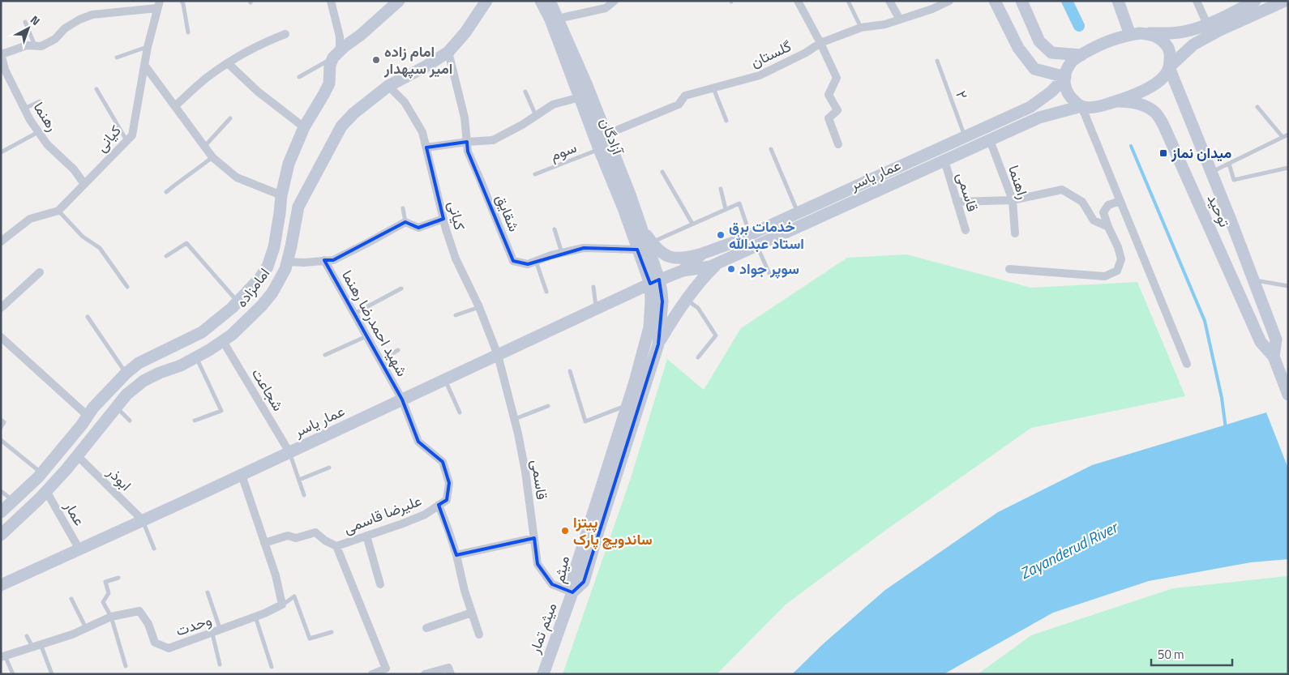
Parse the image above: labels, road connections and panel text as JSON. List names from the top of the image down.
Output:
{
  "streets": {
    "main road": [
      "آزادگان",
      "عمار یاسر",
      "توحید",
      "امامزاده",
      "میثم",
      "میثم تمار"
    ],
    "street": [
      "گلستان",
      "رهنما",
      "کیانی",
      "راهنما",
      "قاسمی",
      "شقایق",
      "شهید احمدرضا رهنما",
      "شجاعت",
      "ابوذر",
      "عمار",
      "علیرضا قاسمی",
      "وحدت"
    ],
    "lane": ["۲", "سوم"]
  },
  "crossings": [
    ["گلستان", "آزادگان"],
    ["۲", "عمار یاسر"],
    ["رهنما", "کیانی"],
    ["آزادگان", "سوم"],
    ["آزادگان", "عمار یاسر"],
    ["آزادگان", "شقایق"],
    ["آزادگان", "میثم"],
    ["کیانی", "عمار یاسر"],
    ["کیانی", "قاسمی"],
    ["کیانی", "امامزاده"],
    ["عمار یاسر", "راهنما"],
    ["عمار یاسر", "قاسمی"],
    ["عمار یاسر", "توحید"],
    ["عمار یاسر", "شهید احمدرضا رهنما"],
    ["عمار یاسر", "شجاعت"],
    ["عمار یاسر", "ابوذر"],
    ["عمار یاسر", "عمار"],
    ["عمار یاسر", "علیرضا قاسمی"],
    ["عمار یاسر", "میثم"],
    ["قاسمی", "میثم"],
    ["قاسمی", "میثم تمار"],
    ["شقایق", "امامزاده"],
    ["امامزاده", "شجاعت"],
    ["امامزاده", "ابوذر"],
    ["امامزاده", "عمار"],
    ["شهید احمدرضا رهنما", "علیرضا قاسمی"],
    ["میثم", "میثم تمار"]
  ],
  "water": ["Zayanderud River"],
  "places": {
    "other": [
      "امام زاده امیر سپهدار",
      "خدمات برق استاد عبدالله",
      "سوپر جواد",
      "پیتزا ساندویچ پارک"
    ],
    "transit": ["میدان نماز"]
  },
  "scale_bar": "50 m",
  "north": "top right"
}
